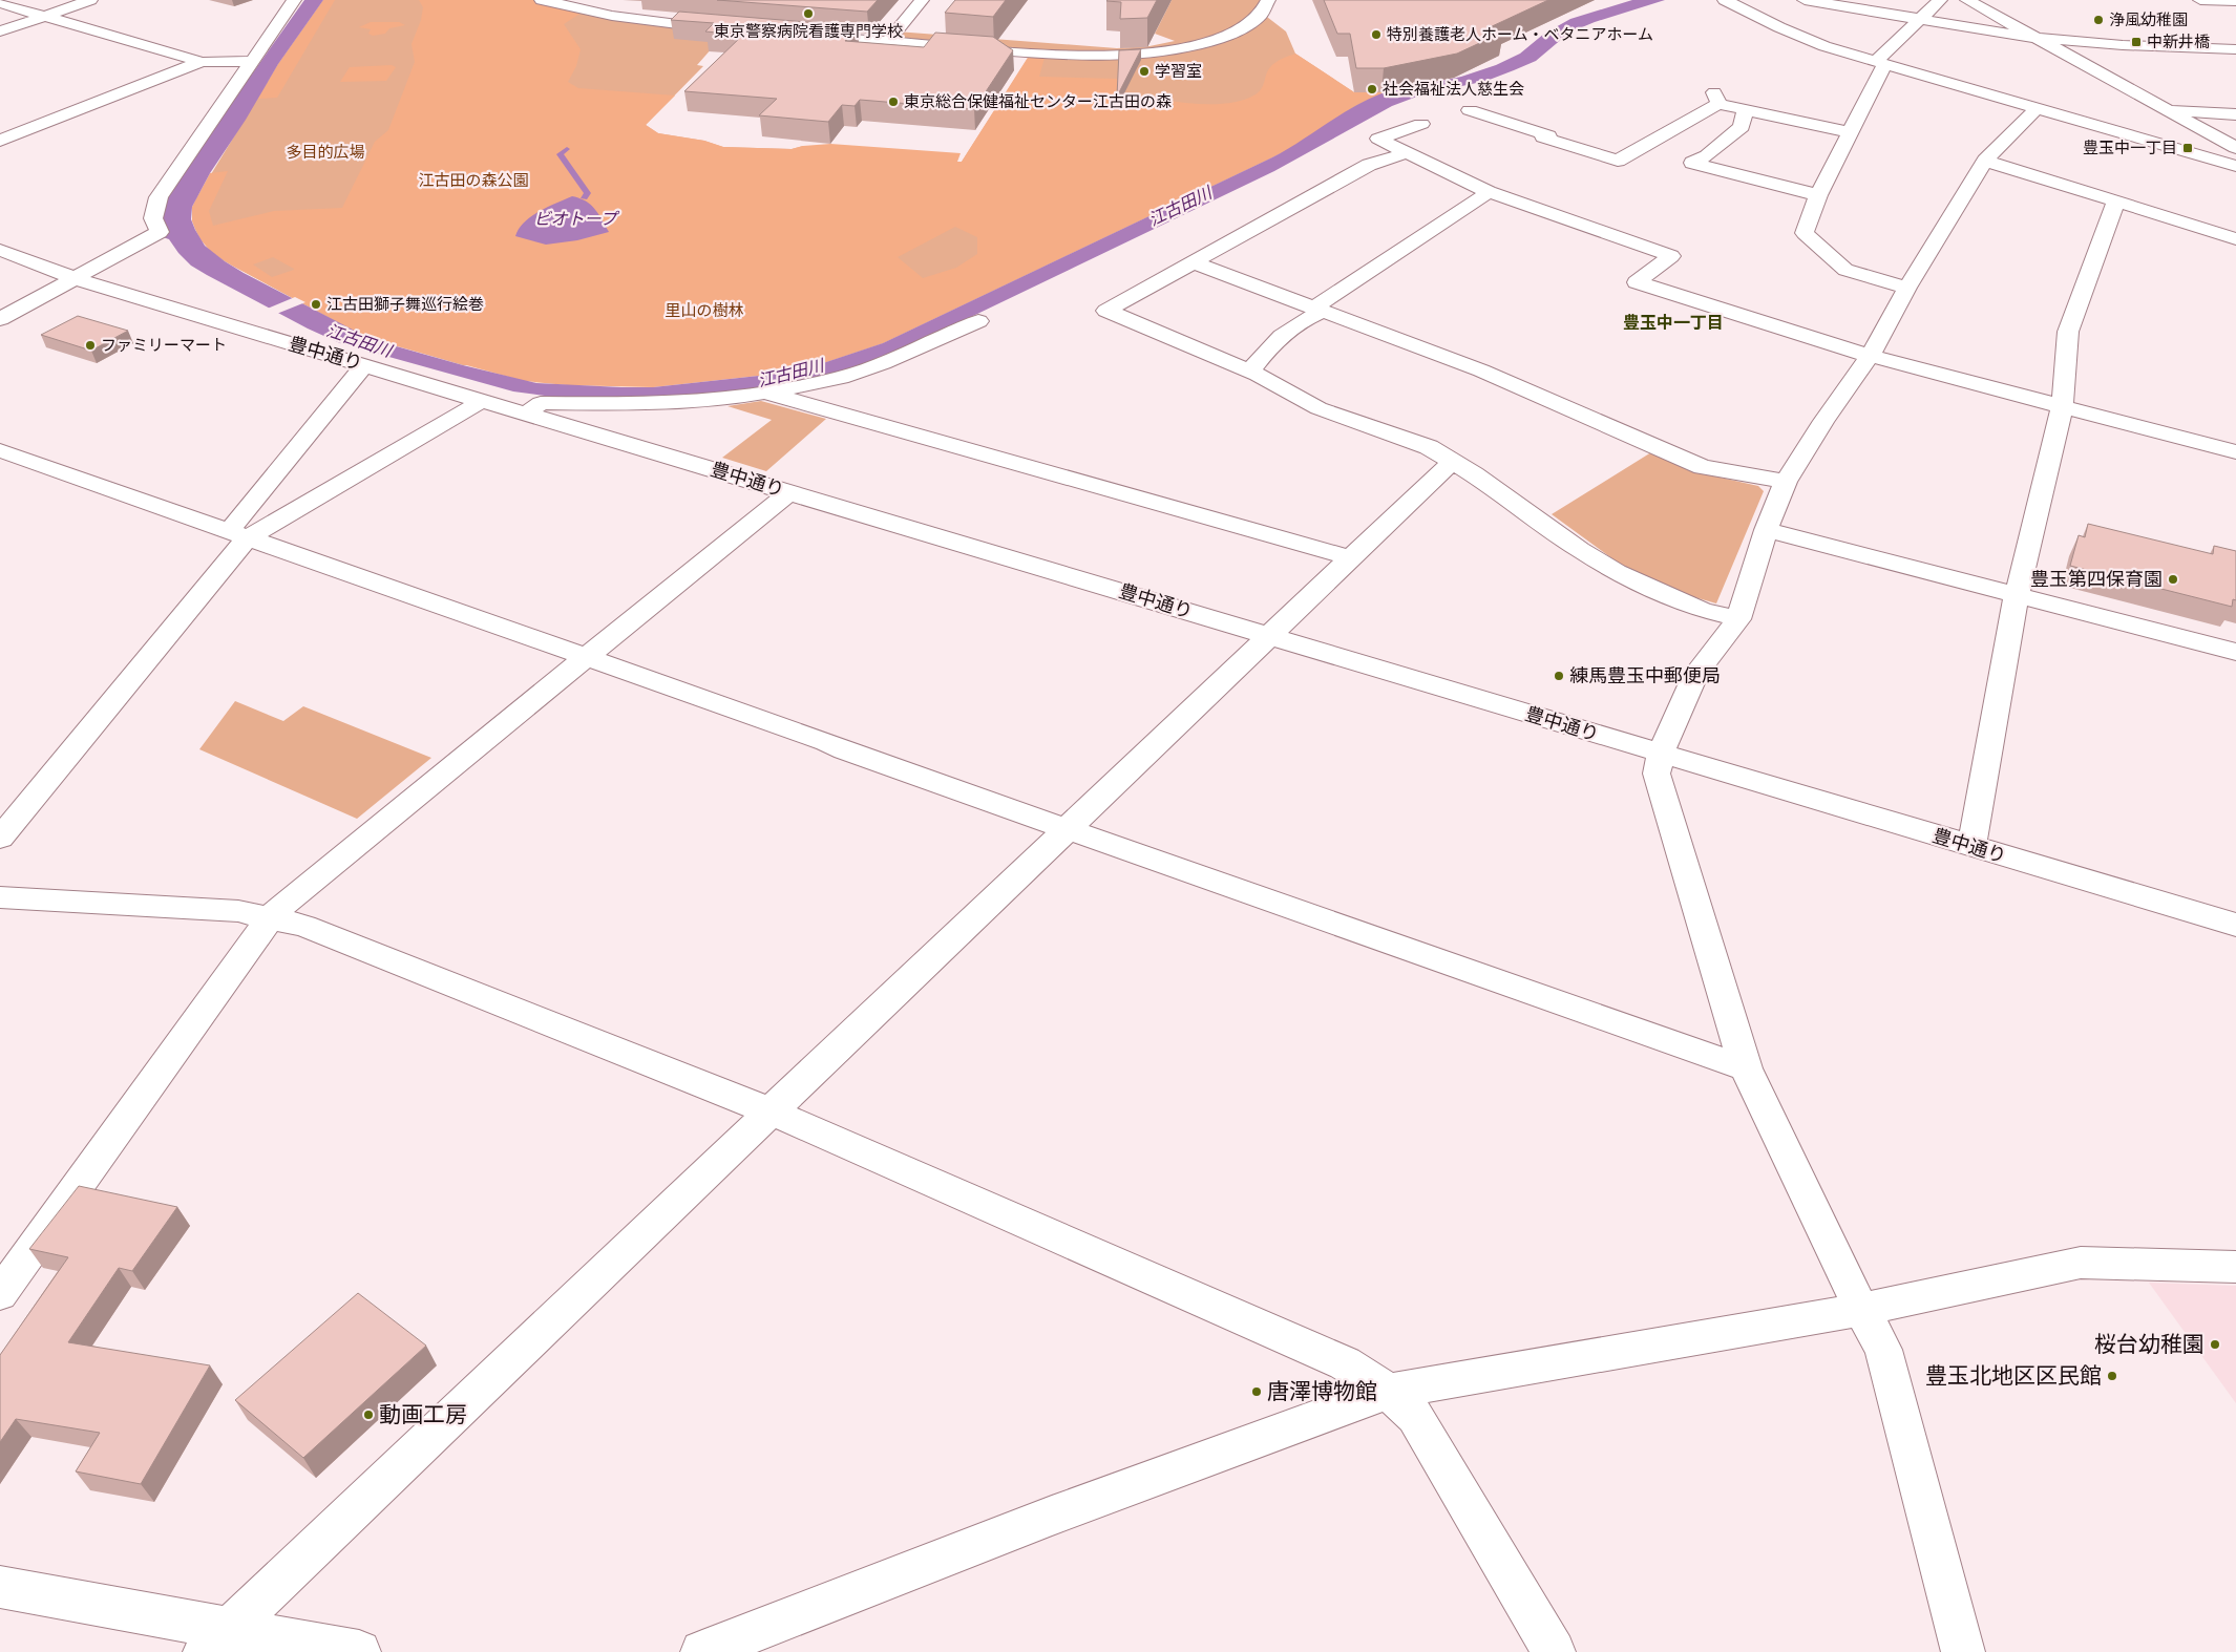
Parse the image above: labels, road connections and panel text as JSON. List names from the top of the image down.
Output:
{
  "streets": {
    "street": ["豊中通り"]
  },
  "districts": ["豊玉中一丁目"],
  "water": ["江古田川", "ビオトープ"],
  "parks": ["多目的広場", "江古田の森公園", "里山の樹林"],
  "places": {
    "other": [
      "東京警察病院看護専門学校",
      "浄風幼稚園",
      "特別養護老人ホーム・ベタニアホーム",
      "学習室",
      "社会福祉法人慈生会",
      "東京総合保健福祉センター江古田の森",
      "江古田獅子舞巡行絵巻",
      "ファミリーマート",
      "豊玉第四保育園",
      "練馬豊玉中郵便局",
      "桜台幼稚園",
      "豊玉北地区区民館",
      "唐澤博物館",
      "動画工房"
    ],
    "transit": ["中新井橋", "豊玉中一丁目"]
  }
}
